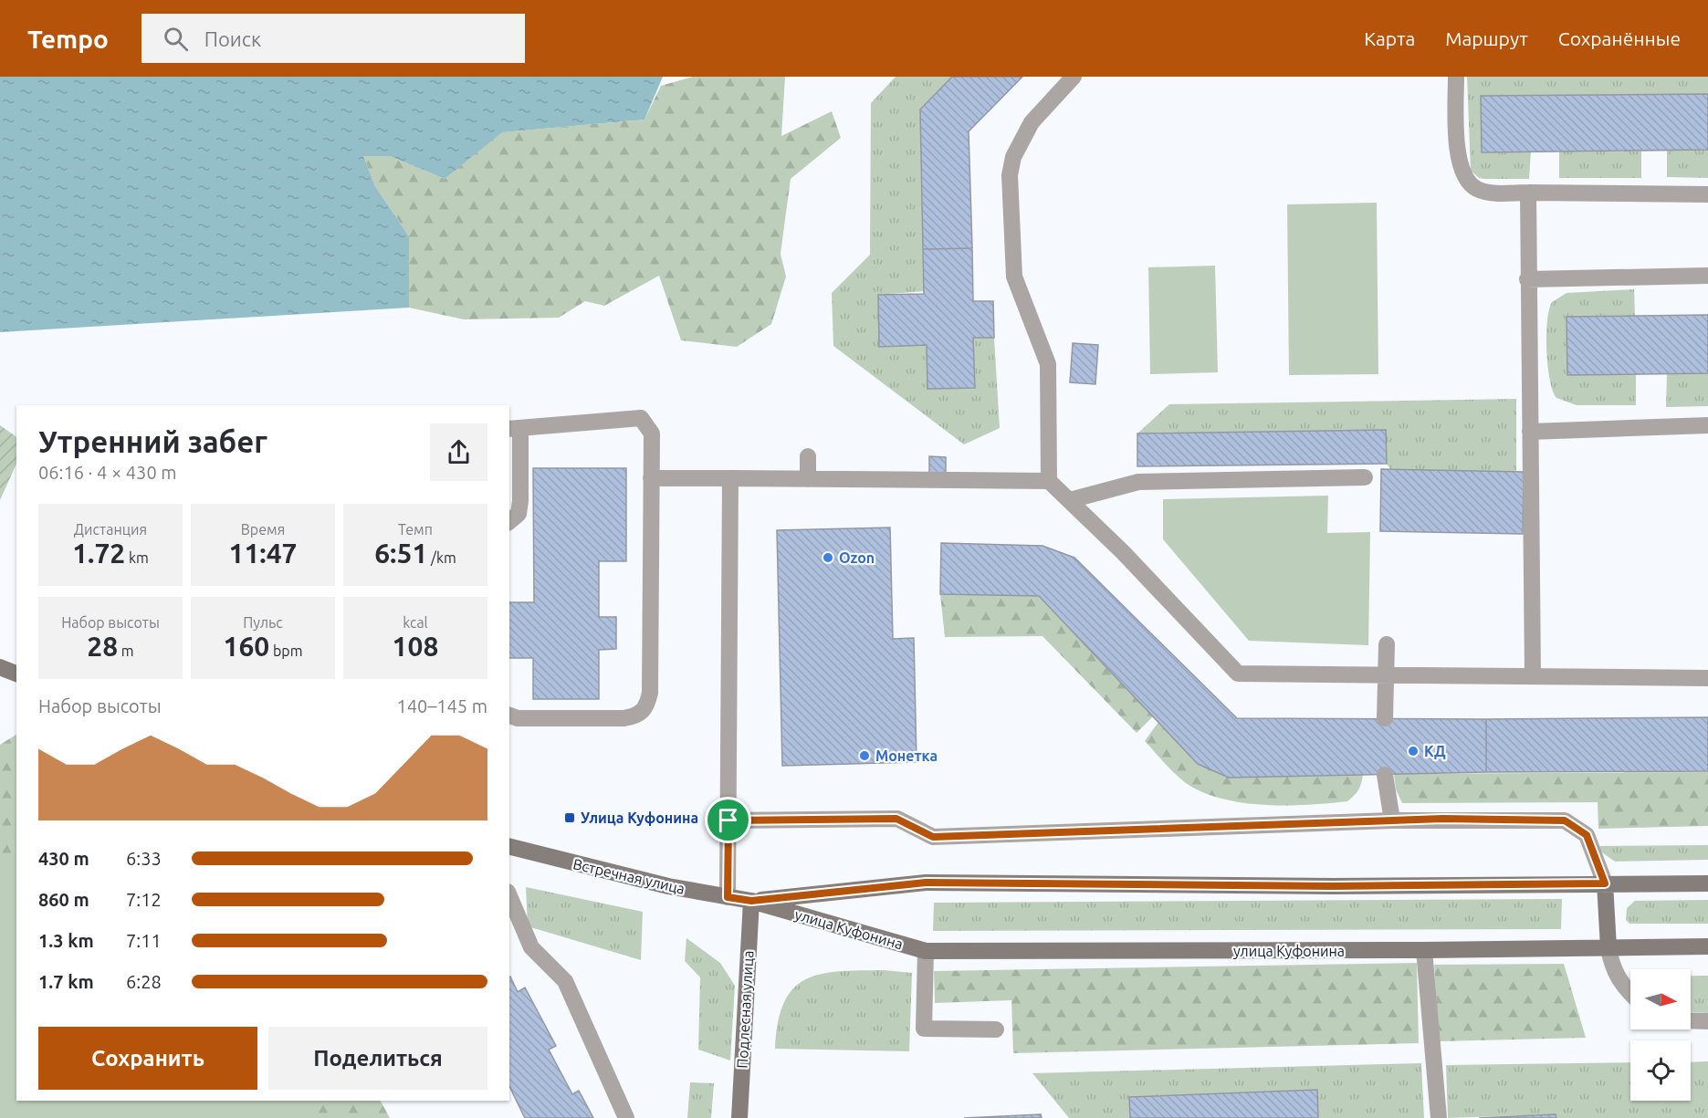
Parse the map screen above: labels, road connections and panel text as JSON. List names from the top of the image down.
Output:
{
  "streets": {
    "main road": ["Встречная улица", "улица Куфонина", "Подлесная улица"]
  },
  "crossings": [
    ["Встречная улица", "улица Куфонина"],
    ["Встречная улица", "Подлесная улица"],
    ["улица Куфонина", "Подлесная улица"]
  ],
  "places": {
    "other": ["Ozon", "КД", "Монетка"],
    "transit": ["Улица Куфонина"]
  },
  "north": "right",
  "page": {
    "header": "Tempo",
    "search": "Поиск",
    "nav": ["Карта", "Маршрут", "Сохранённые"],
    "heading": ["Утренний забег", "06:16 · 4 × 430 m"],
    "stats": [
      ["Дистанция", "1.72 km"],
      ["Время", "11:47"],
      ["Темп", "6:51 /km"],
      ["Набор высоты", "28 m"],
      ["Пульс", "160 bpm"],
      ["kcal", "108"]
    ],
    "chart": ["Набор высоты", "140–145 m"],
    "list": [
      {
        "name": "430 m",
        "note": "6:33"
      },
      {
        "name": "860 m",
        "note": "7:12"
      },
      {
        "name": "1.3 km",
        "note": "7:11"
      },
      {
        "name": "1.7 km",
        "note": "6:28"
      }
    ],
    "buttons": ["Сохранить", "Поделиться"]
  }
}
